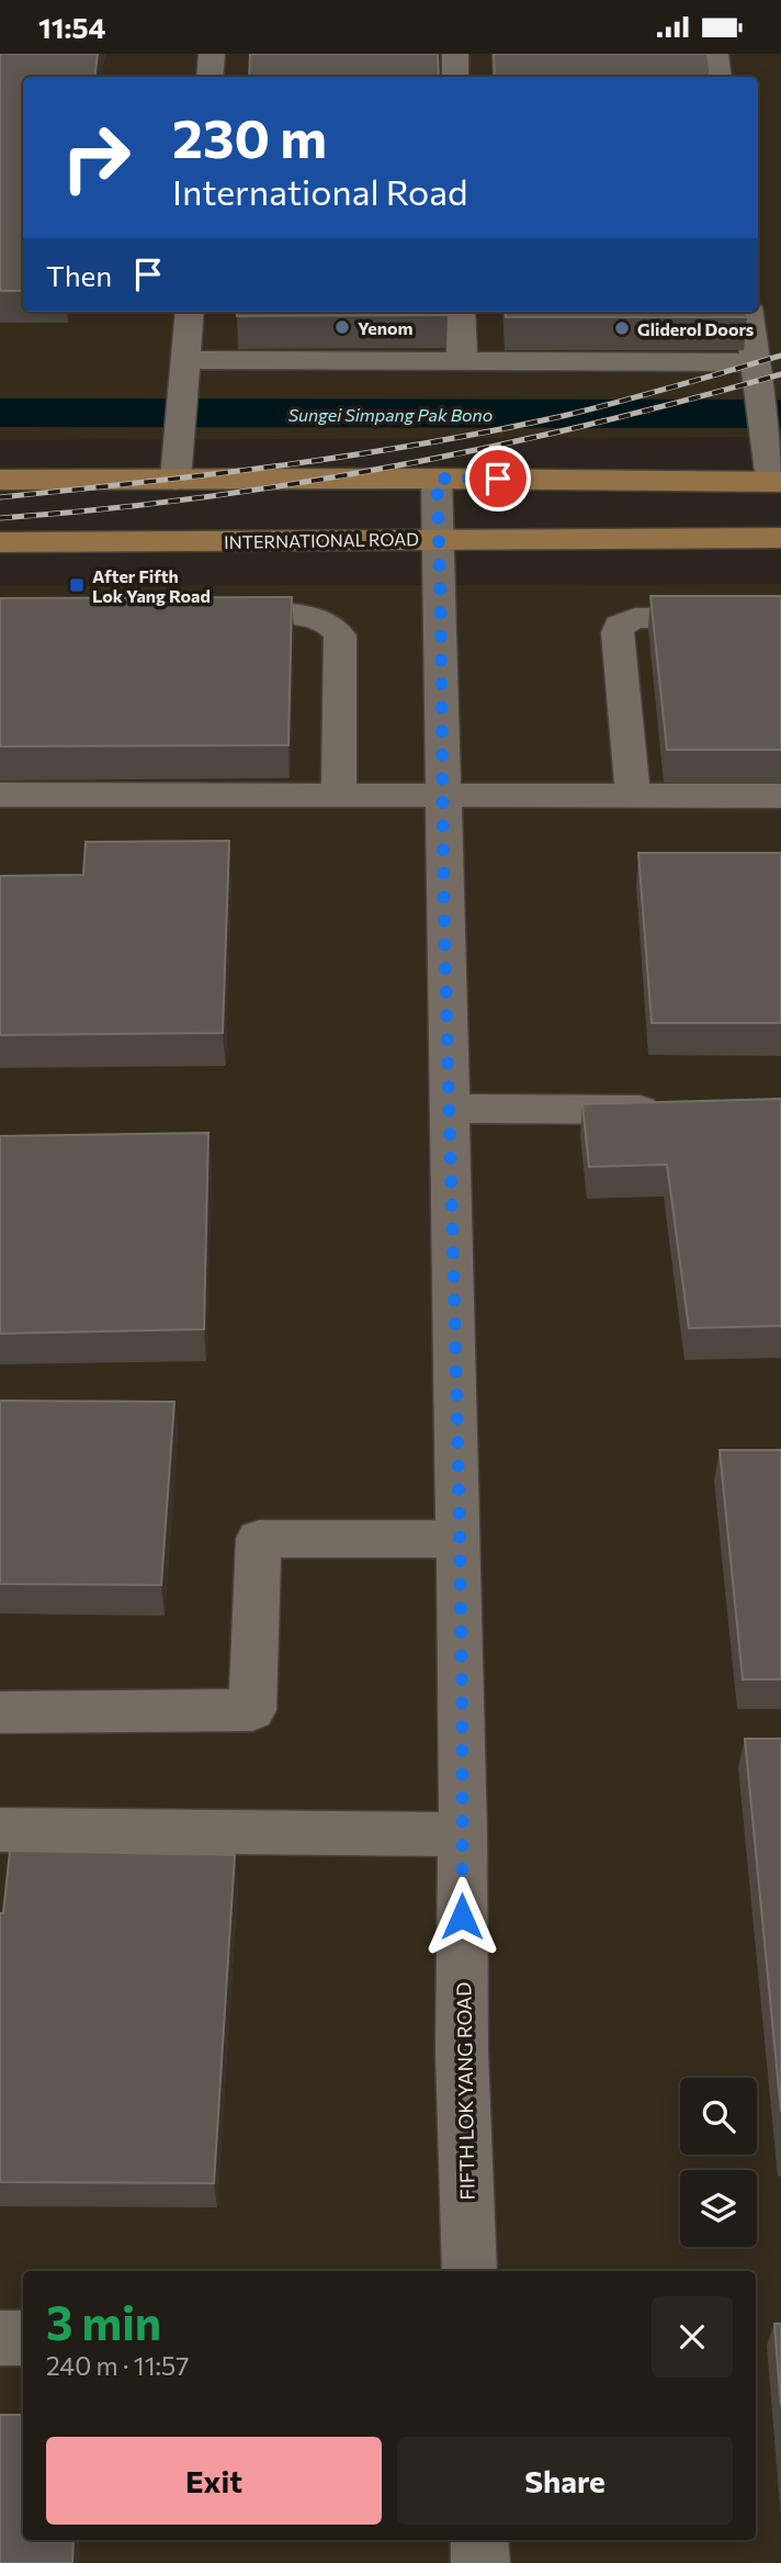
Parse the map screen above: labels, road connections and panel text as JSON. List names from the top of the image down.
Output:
{
  "streets": {
    "main road": ["INTERNATIONAL ROAD"],
    "street": ["FIFTH LOK YANG ROAD"]
  },
  "crossings": [
    ["INTERNATIONAL ROAD", "FIFTH LOK YANG ROAD"]
  ],
  "water": ["Sungei Simpang Pak Bono"],
  "places": {
    "other": ["Yenom", "Gliderol Doors"],
    "transit": ["After Fifth Lok Yang Road"]
  },
  "page": {
    "status": "11:54",
    "turn": ["230 m", "International Road"],
    "then": "Then",
    "heading": ["3 min", "240 m · 11:57"],
    "buttons": ["Exit", "Share"]
  }
}
